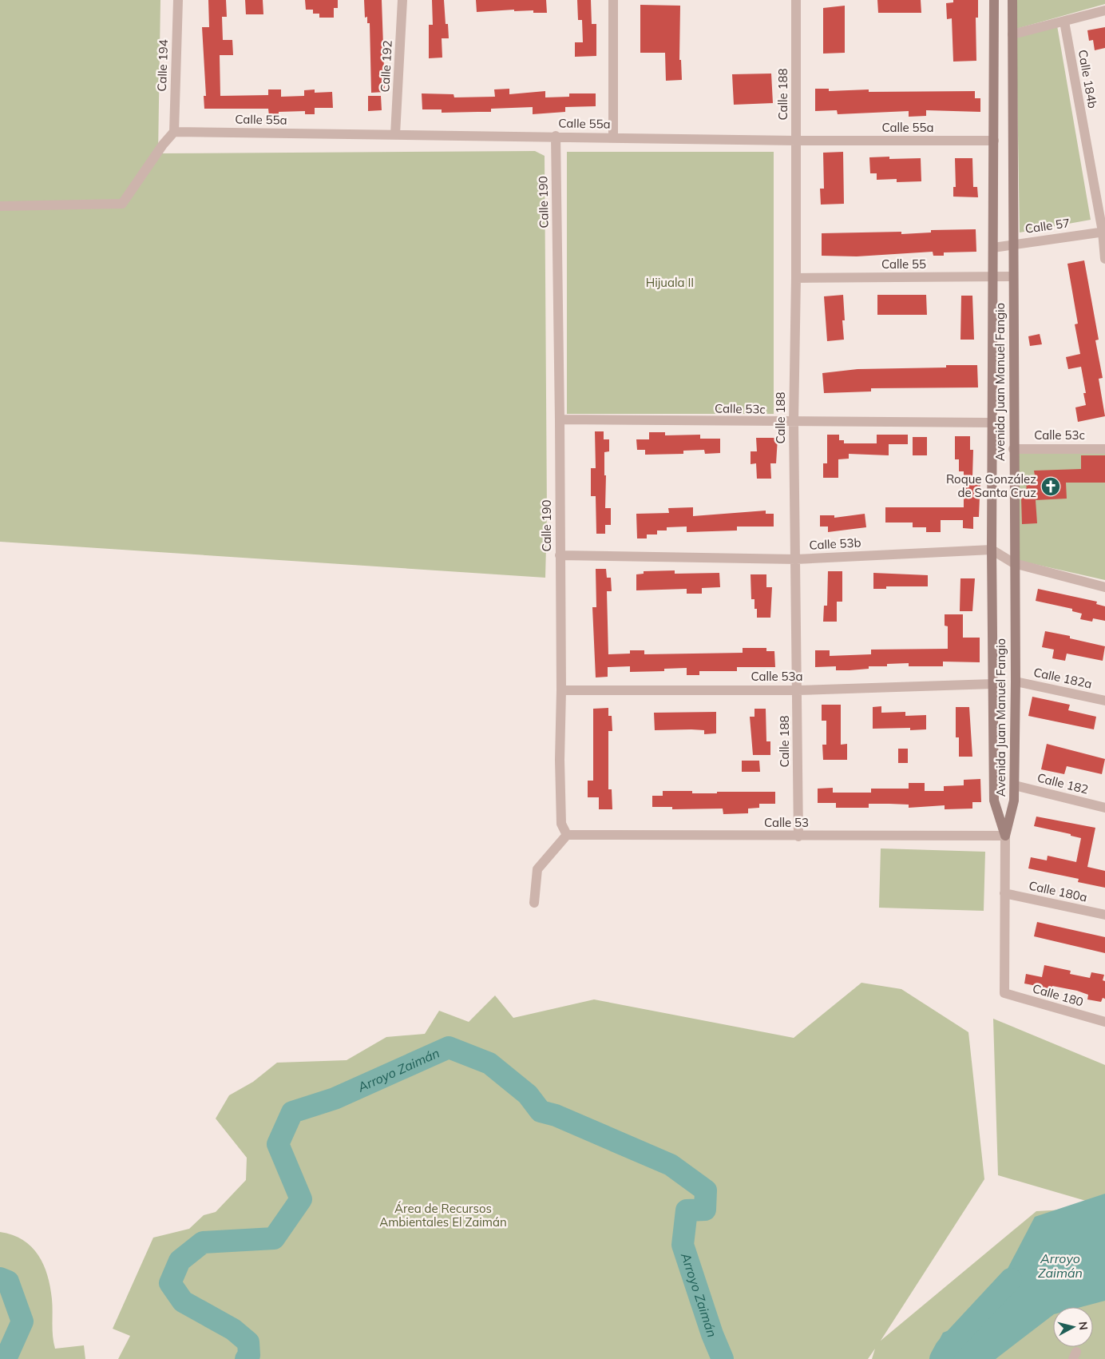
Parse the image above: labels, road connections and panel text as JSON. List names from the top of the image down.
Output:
{
  "streets": {
    "main road": ["Avenida Juan Manuel Fangio"],
    "street": [
      "Calle 194",
      "Calle 192",
      "Calle 184b",
      "Calle 188",
      "Calle 55a",
      "Calle 190",
      "Calle 57",
      "Calle 55",
      "Calle 53c",
      "Calle 53b",
      "Calle 53a",
      "Calle 182a",
      "Calle 182",
      "Calle 53",
      "Calle 180a",
      "Calle 180"
    ]
  },
  "crossings": [
    ["Calle 194", "Calle 55a"],
    ["Calle 192", "Calle 55a"],
    ["Calle 184b", "Calle 57"],
    ["Calle 188", "Calle 55a"],
    ["Calle 188", "Calle 55"],
    ["Calle 188", "Calle 53c"],
    ["Calle 188", "Calle 53b"],
    ["Calle 188", "Calle 53a"],
    ["Calle 188", "Calle 53"],
    ["Calle 55a", "Calle 190"],
    ["Calle 55a", "Avenida Juan Manuel Fangio"],
    ["Calle 190", "Calle 53c"],
    ["Calle 190", "Calle 53b"],
    ["Calle 190", "Calle 53a"],
    ["Calle 190", "Calle 53"],
    ["Calle 57", "Avenida Juan Manuel Fangio"],
    ["Calle 55", "Avenida Juan Manuel Fangio"],
    ["Avenida Juan Manuel Fangio", "Calle 53c"],
    ["Avenida Juan Manuel Fangio", "Calle 53b"],
    ["Avenida Juan Manuel Fangio", "Calle 53a"],
    ["Avenida Juan Manuel Fangio", "Calle 182a"],
    ["Avenida Juan Manuel Fangio", "Calle 182"],
    ["Avenida Juan Manuel Fangio", "Calle 53"],
    ["Calle 180a", "Calle 180"]
  ],
  "water": ["Arroyo Zaimán"],
  "parks": ["Hijuala II", "Área de Recursos Ambientales El Zaimán"],
  "places": {
    "church": ["Roque González de Santa Cruz"]
  },
  "north": "right"
}
